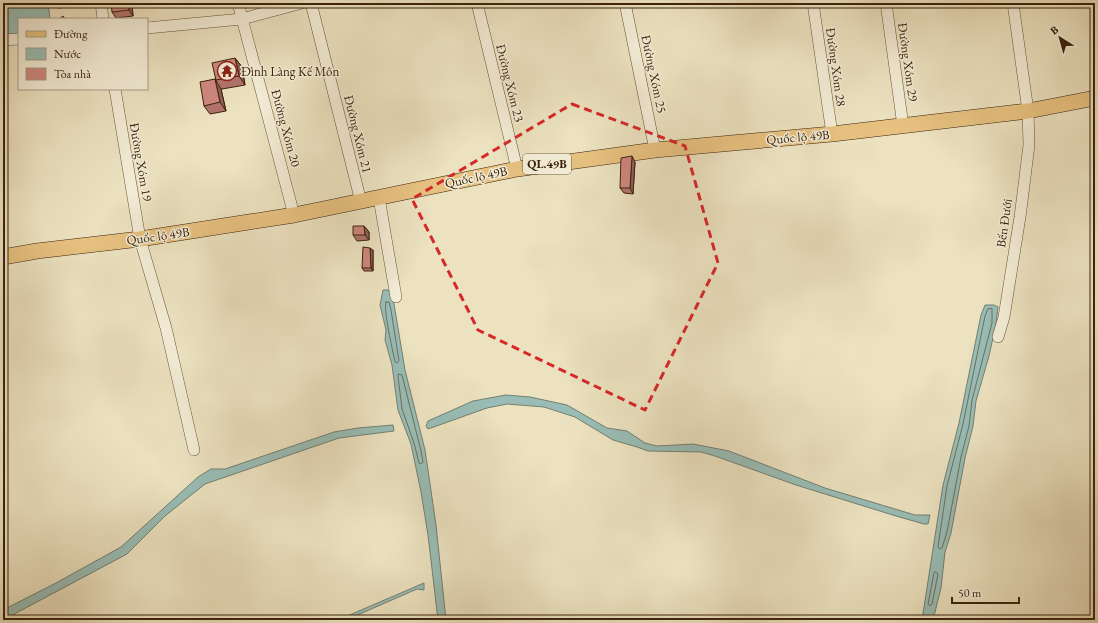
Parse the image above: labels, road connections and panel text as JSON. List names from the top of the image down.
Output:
{
  "streets": {
    "main road": ["Quốc lộ 49B", "QL.49B"],
    "street": [
      "Đường Xóm 29",
      "Đường Xóm 28",
      "Đường Xóm 25",
      "Đường Xóm 23",
      "Đường Xóm 20",
      "Đường Xóm 21",
      "Đường Xóm 19",
      "Bến Đưới"
    ]
  },
  "crossings": [
    ["Đường Xóm 29", "Quốc lộ 49B"],
    ["Đường Xóm 28", "Quốc lộ 49B"],
    ["Đường Xóm 25", "Quốc lộ 49B"],
    ["Đường Xóm 23", "Quốc lộ 49B"],
    ["Đường Xóm 20", "Quốc lộ 49B"],
    ["Đường Xóm 21", "Quốc lộ 49B"],
    ["Quốc lộ 49B", "Đường Xóm 19"],
    ["Quốc lộ 49B", "Bến Đưới"]
  ],
  "places": {
    "temple": ["Đình Làng Kế Môn"]
  },
  "legend": ["Đường", "Nước", "Tòa nhà"],
  "scale_bar": "50 m",
  "north": "top left"
}
